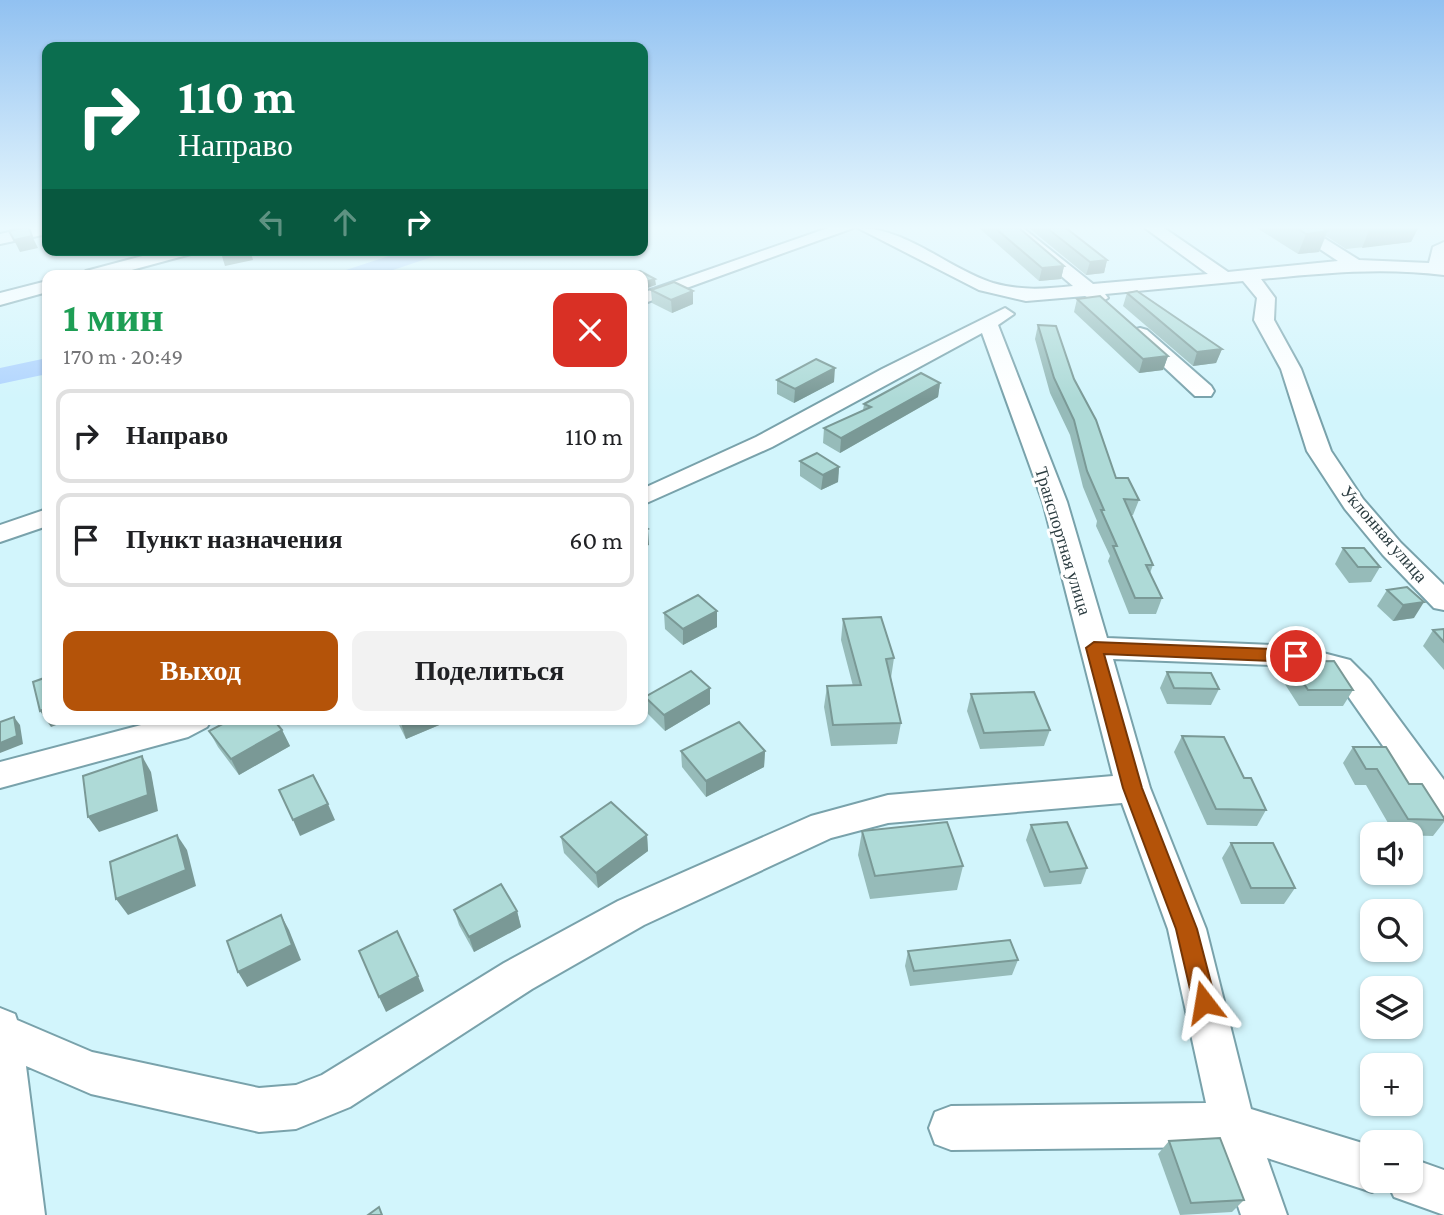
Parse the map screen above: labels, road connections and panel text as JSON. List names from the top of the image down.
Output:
{
  "streets": {
    "street": ["Уклонная улица", "Транспортная улица"]
  },
  "page": {
    "turn": ["110 m", "Направо"],
    "heading": ["1 мин", "170 m · 20:49"],
    "list": [
      {
        "name": "Направо",
        "value": "110 m"
      },
      {
        "name": "Пункт назначения",
        "value": "60 m"
      }
    ],
    "buttons": ["Выход", "Поделиться"],
    "map_buttons": ["+", "−"]
  }
}
